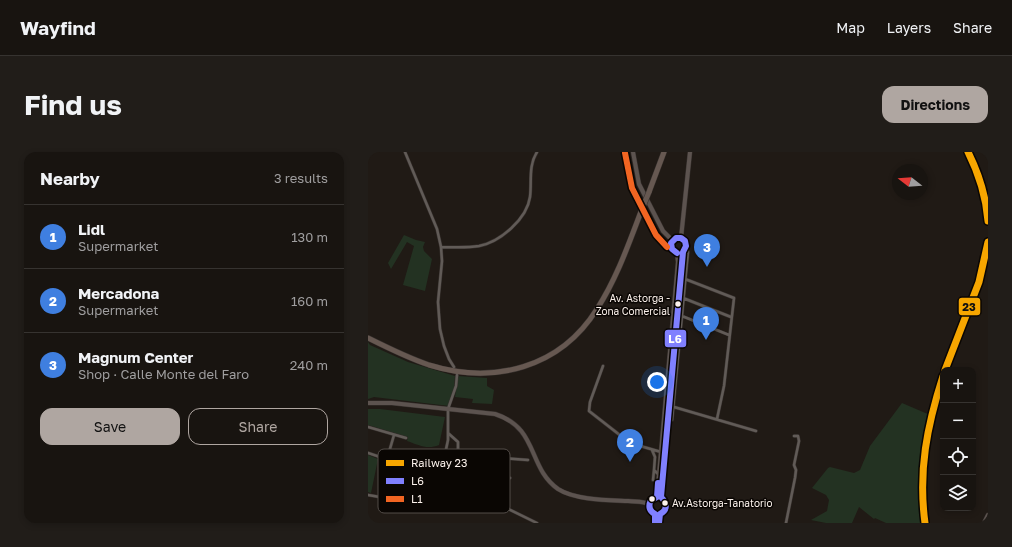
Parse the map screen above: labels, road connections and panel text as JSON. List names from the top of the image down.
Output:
{
  "places": ["Av. Astorga - Zona Comercial", "Av.Astorga-Tanatorio"],
  "lines": ["rail line 23", "transit line L1", "transit line L6"],
  "legend": ["Railway 23", "L6", "L1"],
  "north": "left",
  "page": {
    "header": "Wayfind",
    "nav": ["Map", "Layers", "Share"],
    "buttons": [
      "Directions",
      ["Save", "Share"]
    ],
    "title": "Find us",
    "heading": ["Nearby", "3 results"],
    "list": [
      {
        "mark": "1",
        "name": "Lidl",
        "note": "Supermarket",
        "value": "130 m"
      },
      {
        "mark": "2",
        "name": "Mercadona",
        "note": "Supermarket",
        "value": "160 m"
      },
      {
        "mark": "3",
        "name": "Magnum Center",
        "note": "Shop · Calle Monte del Faro",
        "value": "240 m"
      }
    ],
    "pins": ["3", "1", "2"],
    "map_buttons": ["+", "−"]
  }
}
